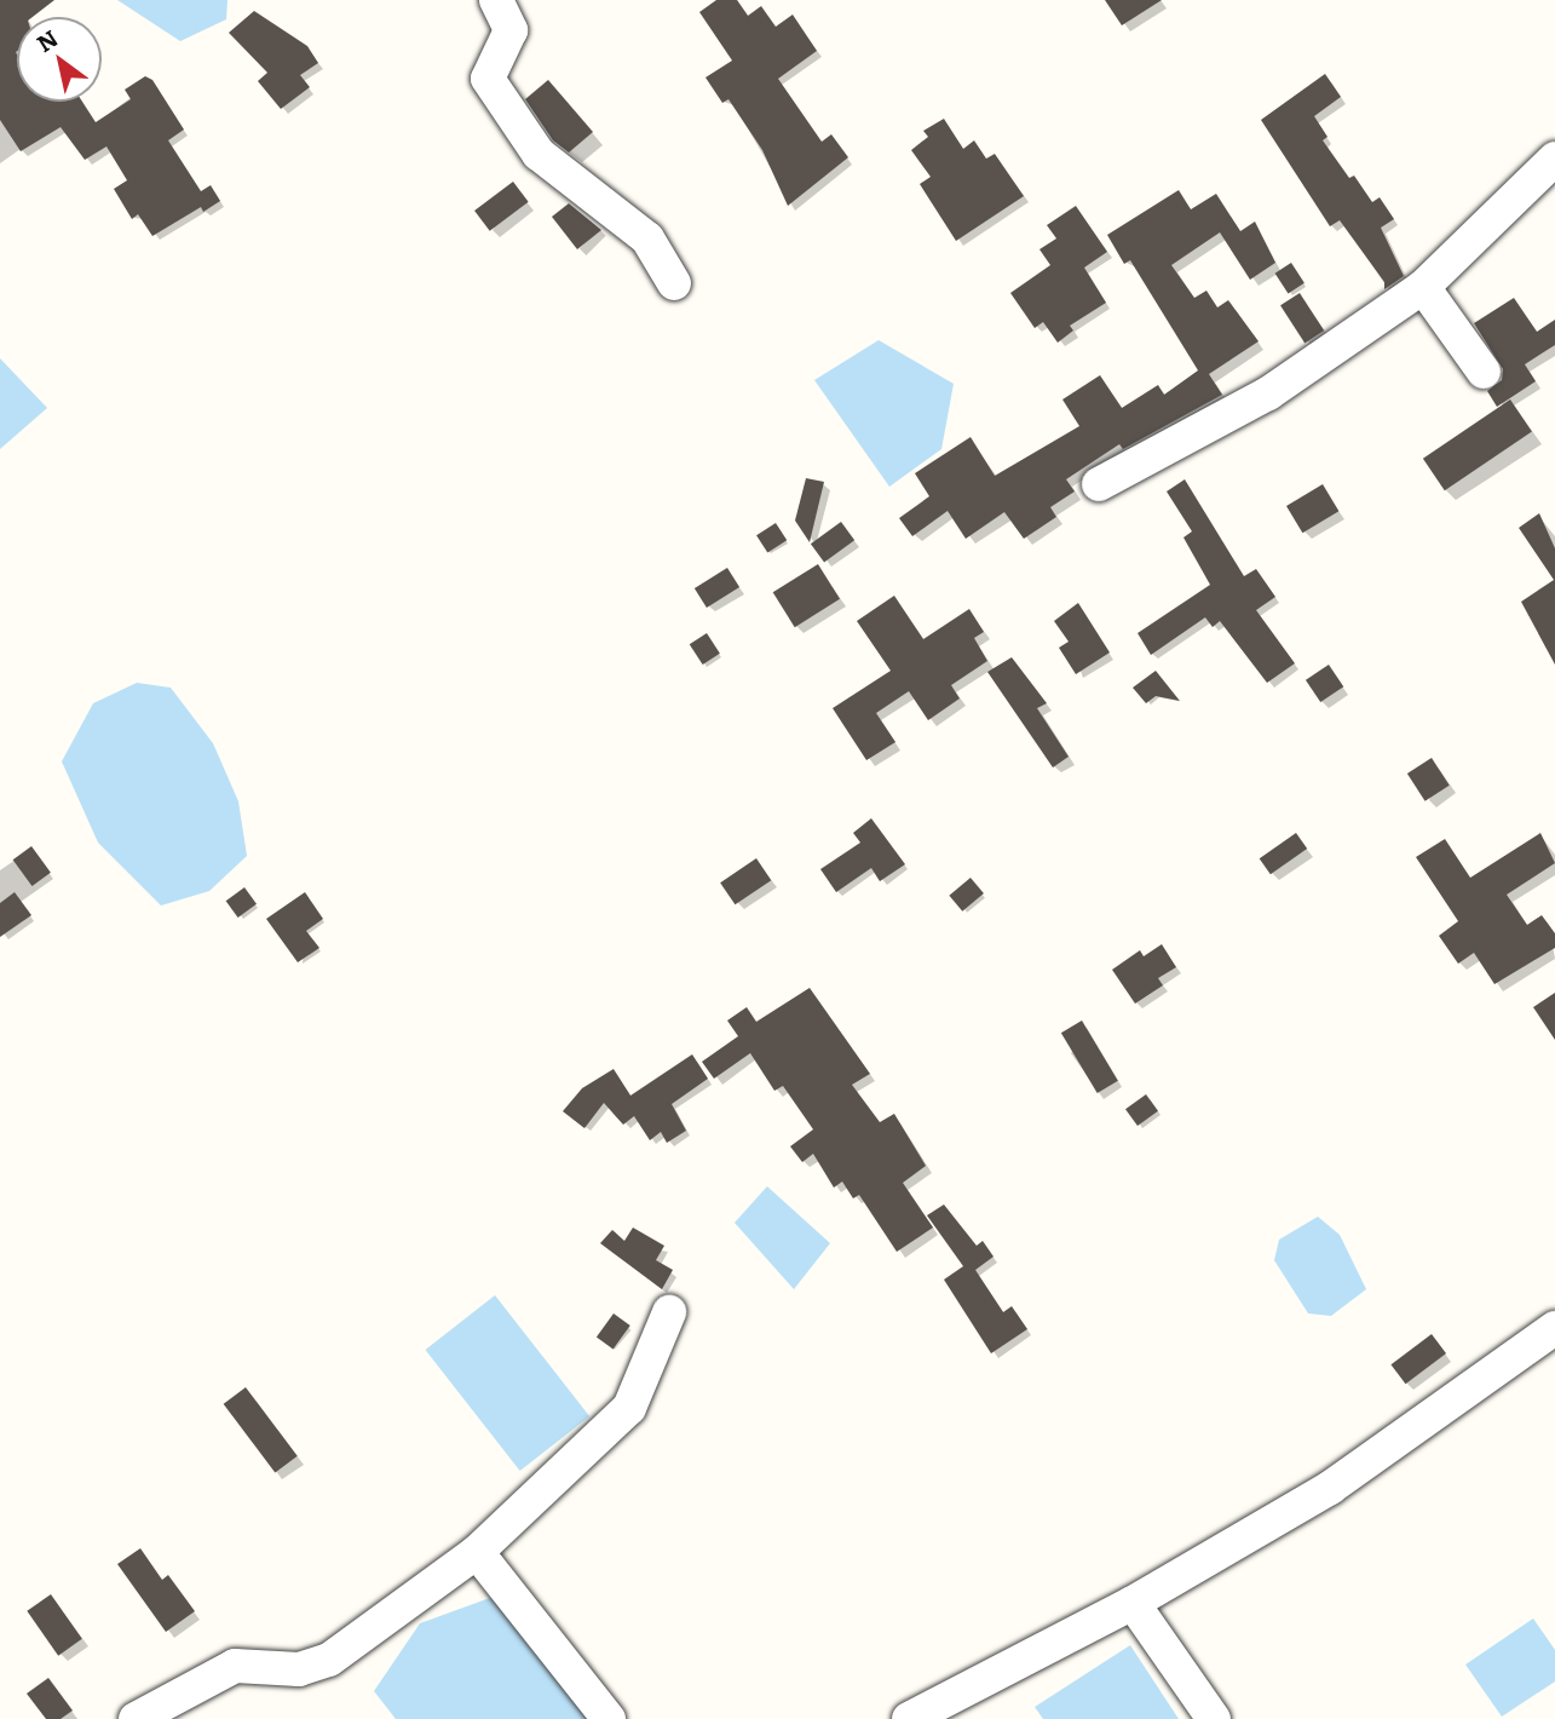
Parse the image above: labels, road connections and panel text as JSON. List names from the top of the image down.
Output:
{
  "north": "top left"
}
